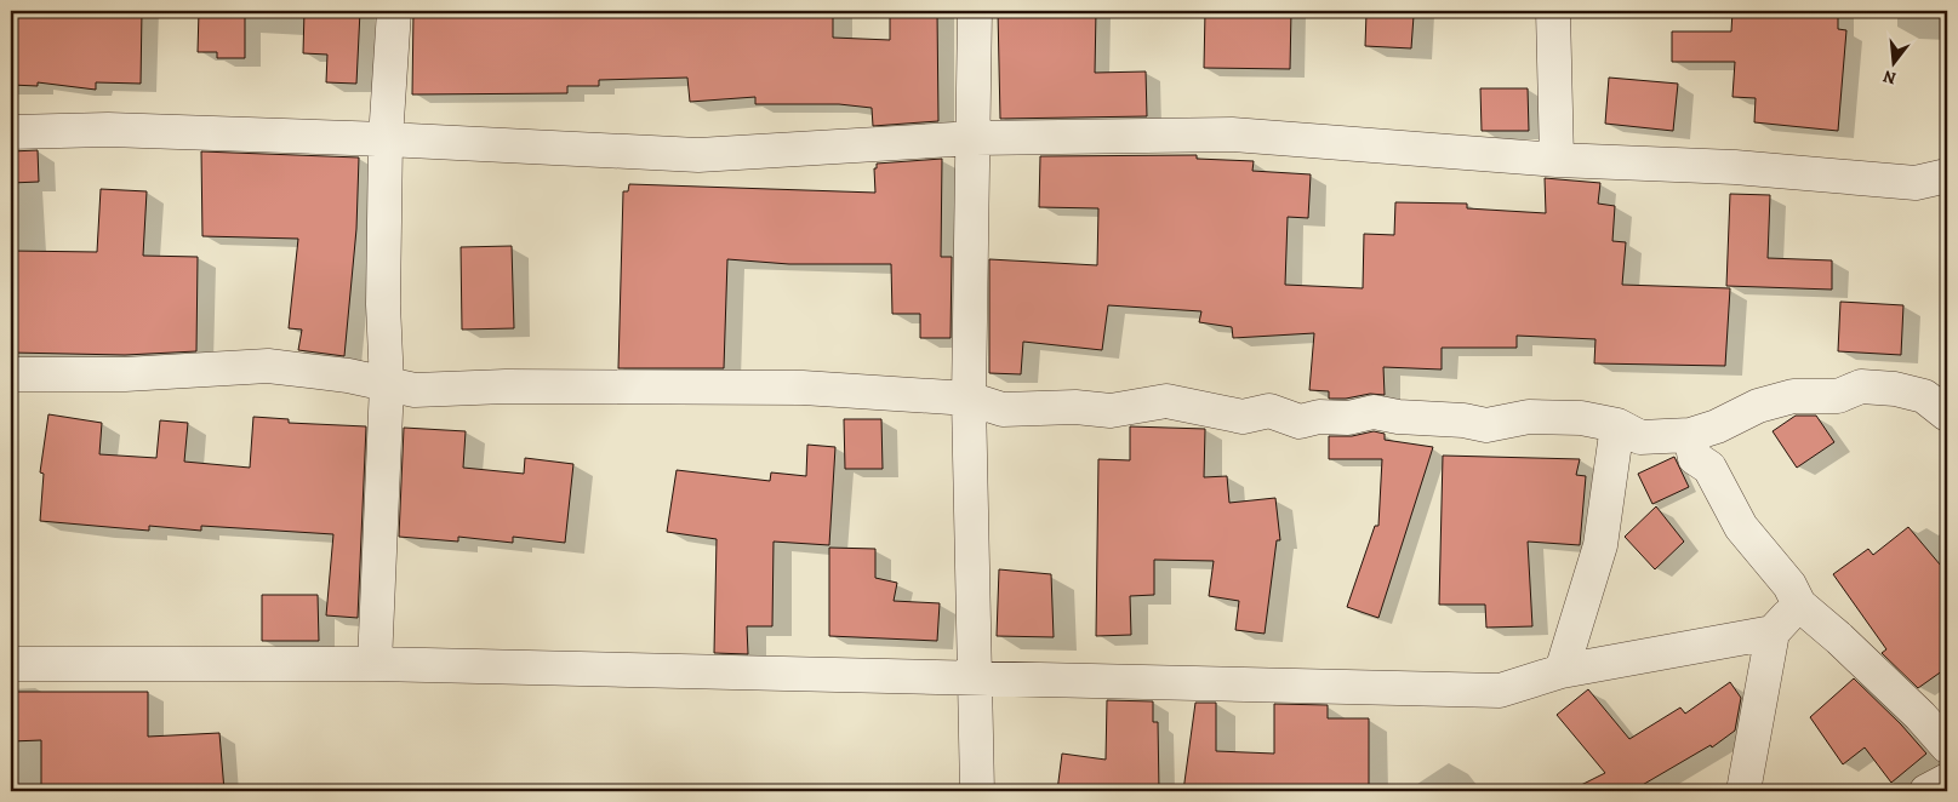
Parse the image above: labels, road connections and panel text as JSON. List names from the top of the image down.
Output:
{
  "north": "bottom"
}
